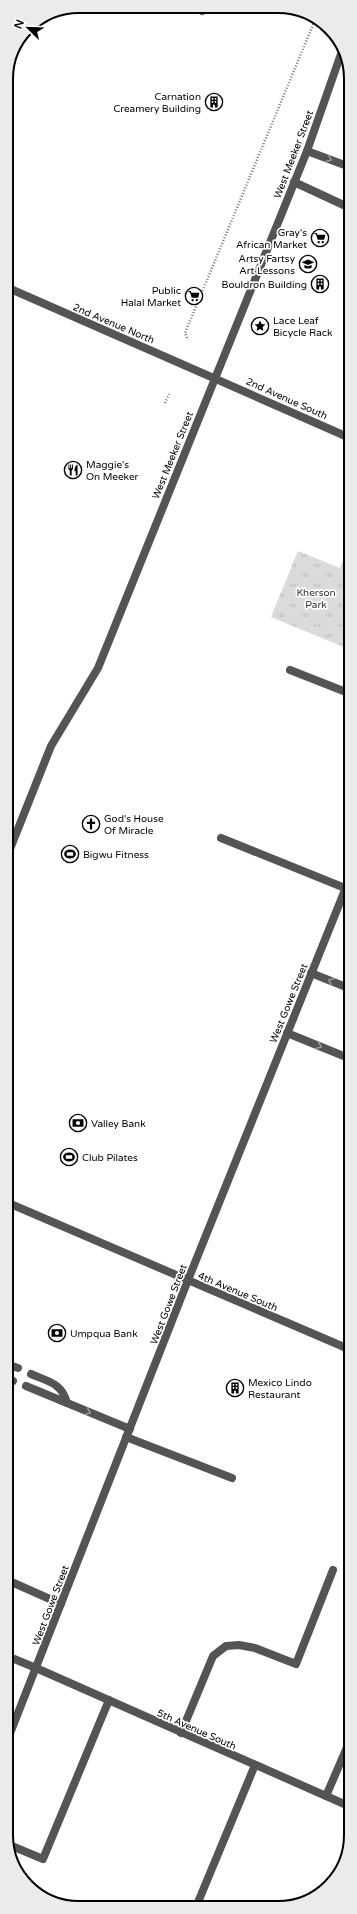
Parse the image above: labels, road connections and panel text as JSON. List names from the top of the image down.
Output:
{
  "streets": {
    "street": [
      "West Meeker Street",
      "2nd Avenue North",
      "2nd Avenue South",
      "West Gowe Street",
      "4th Avenue South",
      "5th Avenue South"
    ]
  },
  "crossings": [
    ["West Meeker Street", "2nd Avenue North"],
    ["West Meeker Street", "2nd Avenue South"],
    ["2nd Avenue North", "2nd Avenue South"],
    ["West Gowe Street", "4th Avenue South"],
    ["West Gowe Street", "5th Avenue South"]
  ],
  "parks": ["Kherson Park"],
  "places": {
    "building": ["Carnation Creamery Building", "Bouldron Building", "Mexico Lindo Restaurant"],
    "supermarket": ["Gray's African Market", "Public Halal Market"],
    "school or university": ["Artsy Fartsy Art Lessons"],
    "place": ["Lace Leaf Bicycle Rack"],
    "restaurant": ["Maggie's On Meeker"],
    "church": ["God's House Of Miracle"],
    "sports": ["Bigwu Fitness", "Club Pilates"],
    "bank": ["Valley Bank", "Umpqua Bank"]
  },
  "north": "top left"
}
